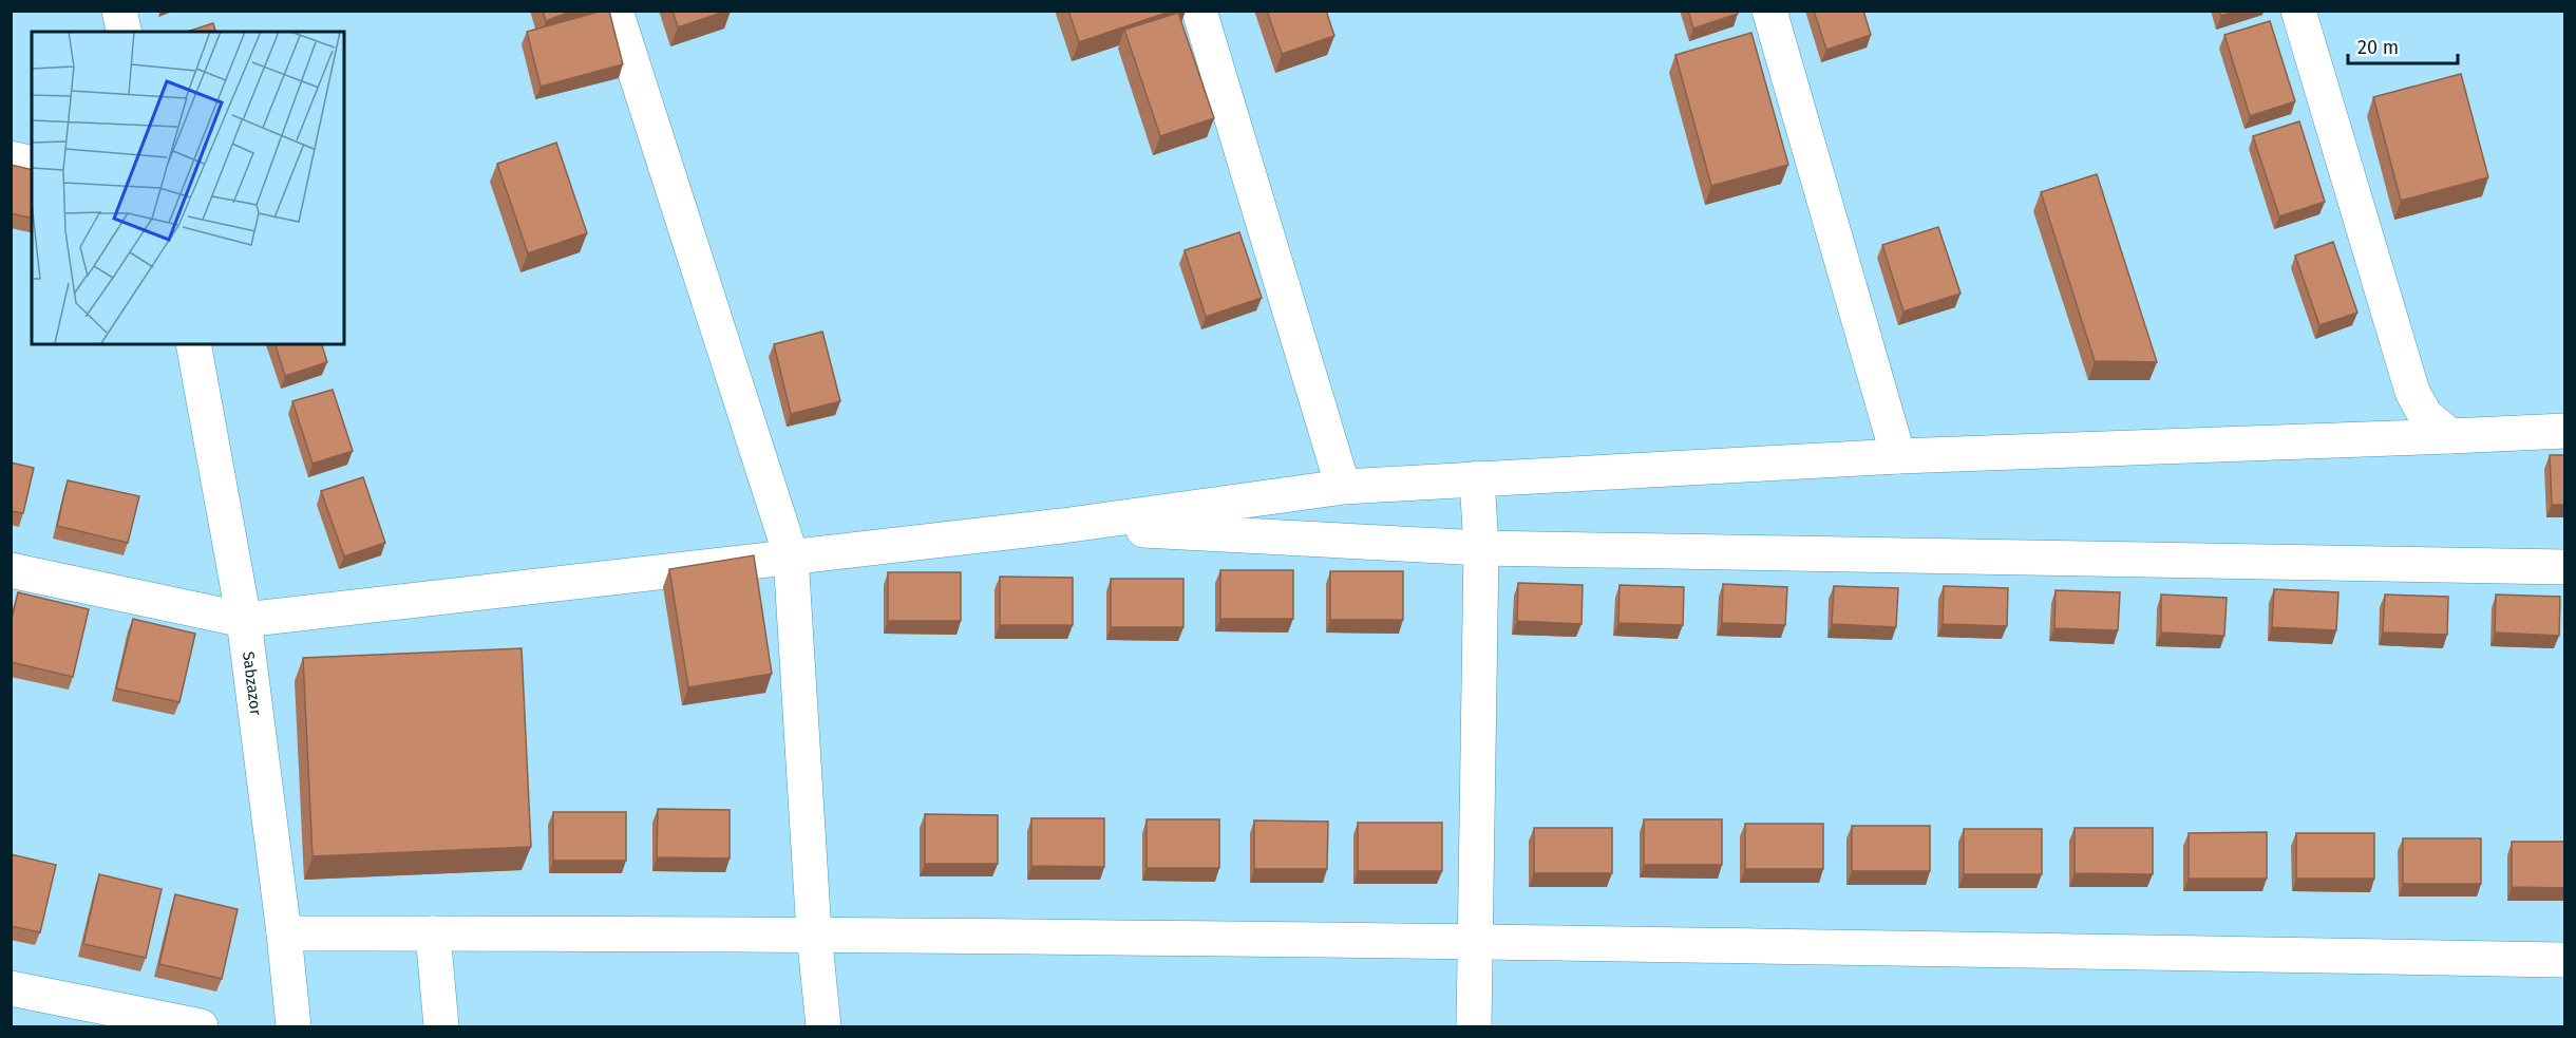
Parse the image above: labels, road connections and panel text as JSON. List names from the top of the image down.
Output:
{
  "streets": {
    "street": ["Sabzazor"]
  },
  "scale_bar": "20 m"
}
